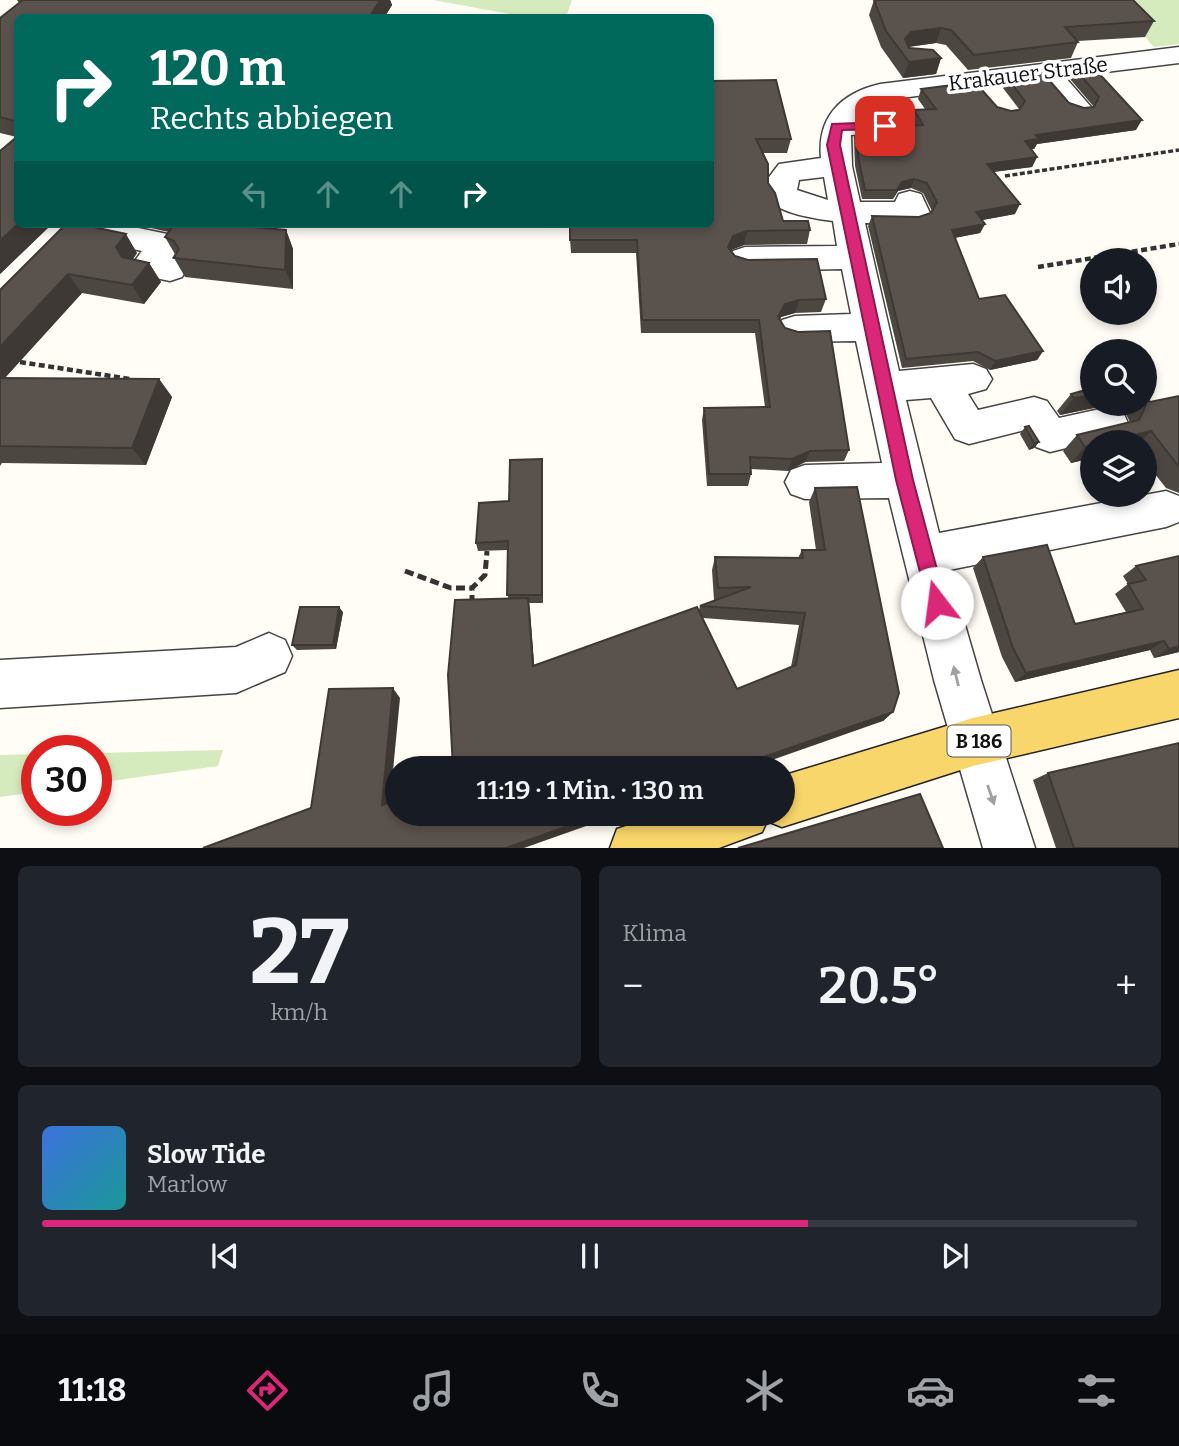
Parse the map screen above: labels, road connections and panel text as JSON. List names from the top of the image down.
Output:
{
  "streets": {
    "main road": ["B 186"],
    "street": ["Krakauer Straße"]
  },
  "page": {
    "turn": ["120 m", "Rechts abbiegen"],
    "limit": "30",
    "trip": "11:19 · 1 Min. · 130 m",
    "tile": [
      ["27", "km/h"],
      "Klima"
    ],
    "heat": ["−", "20.5°", "+"],
    "song": ["Slow Tide", "Marlow"],
    "tabs": "11:18"
  }
}
